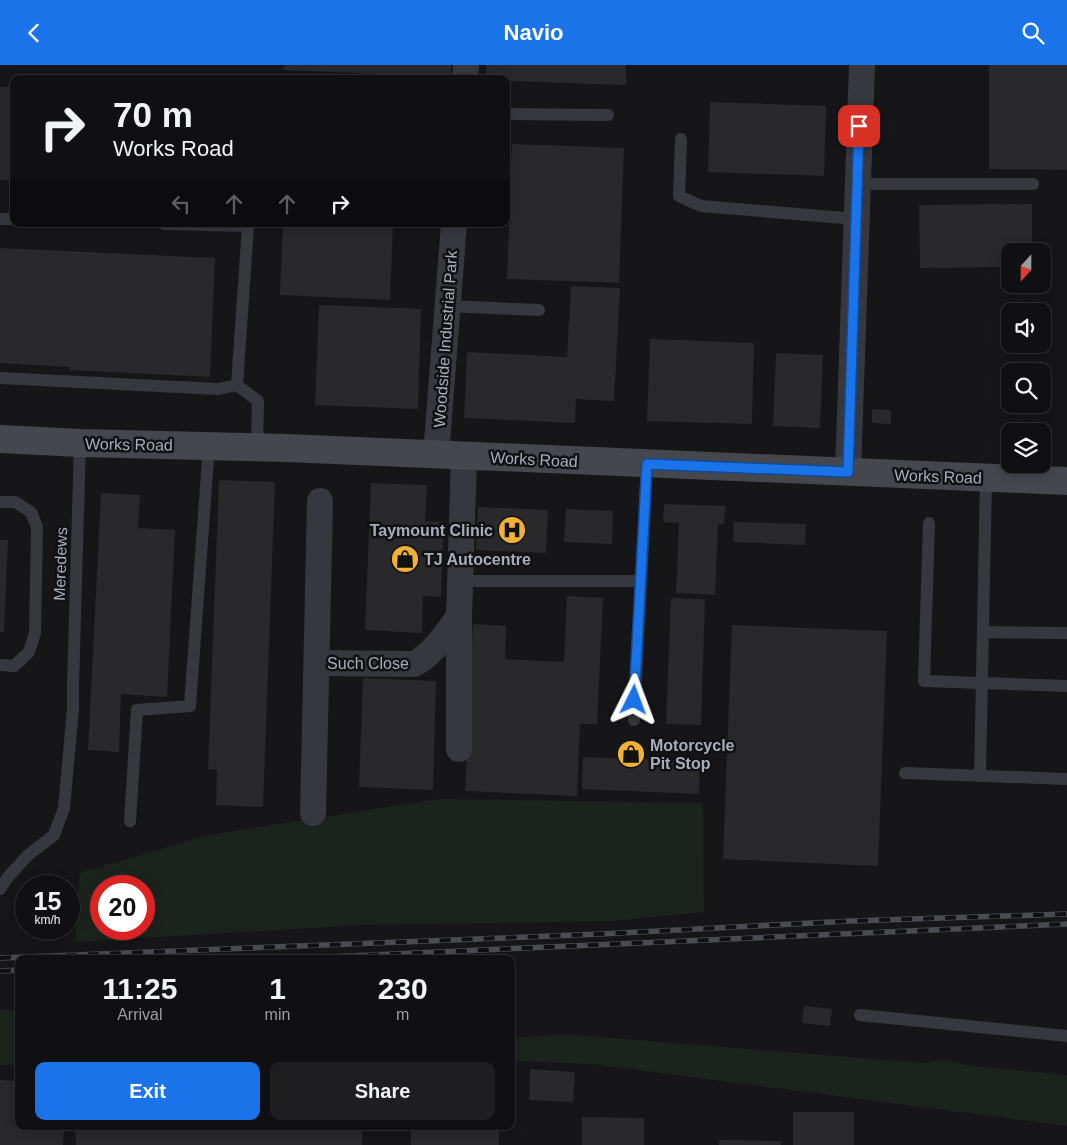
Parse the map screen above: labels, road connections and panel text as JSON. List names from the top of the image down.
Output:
{
  "streets": {
    "street": ["Woodside Industrial Park", "Works Road", "Such Close"],
    "lane": ["Meredews"]
  },
  "crossings": [
    ["Woodside Industrial Park", "Works Road"],
    ["Works Road", "Meredews"]
  ],
  "places": {
    "hospital": ["Taymount Clinic"],
    "shop": ["TJ Autocentre", "Motorcycle Pit Stop"]
  },
  "north": "bottom",
  "page": {
    "header": "Navio",
    "turn": ["70 m", "Works Road"],
    "speed": "15 km/h",
    "limit": "20",
    "eta": [
      "11:25",
      "Arrival",
      "1",
      "min",
      "230",
      "m"
    ],
    "buttons": ["Exit", "Share"]
  }
}
